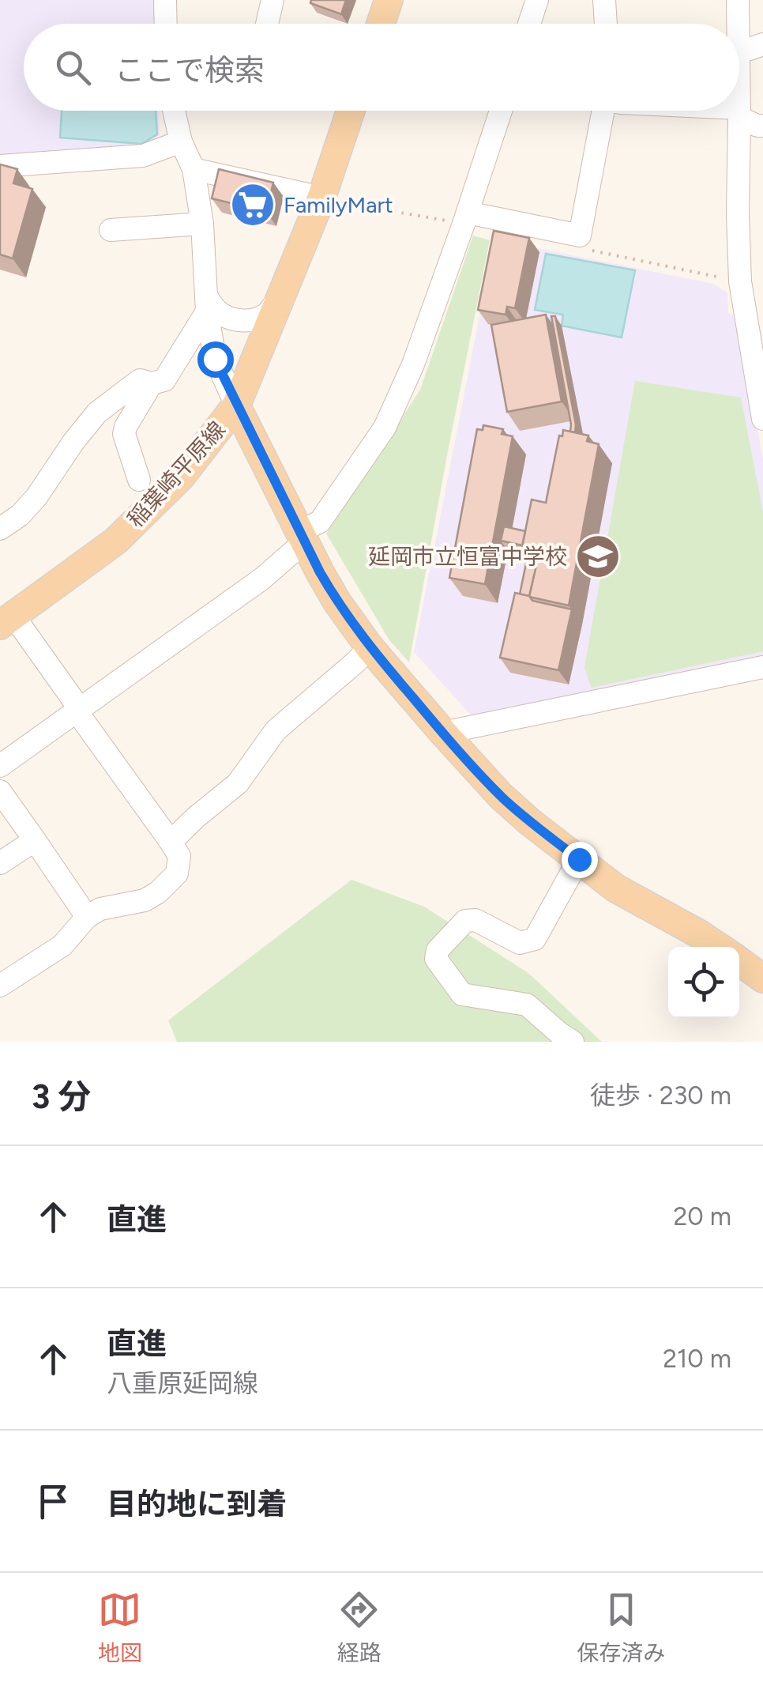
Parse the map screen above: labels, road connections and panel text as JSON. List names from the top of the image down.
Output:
{
  "streets": {
    "main road": ["稲葉崎平原線"]
  },
  "places": {
    "supermarket": ["FamilyMart"],
    "school or university": ["延岡市立恒富中学校"]
  },
  "page": {
    "search": "ここで検索",
    "heading": ["3 分", "徒歩 · 230 m"],
    "list": [
      ["直進", "20 m"],
      ["直進", "八重原延岡線", "210 m"],
      "目的地に到着"
    ],
    "nav": ["地図", "経路", "保存済み"]
  }
}
